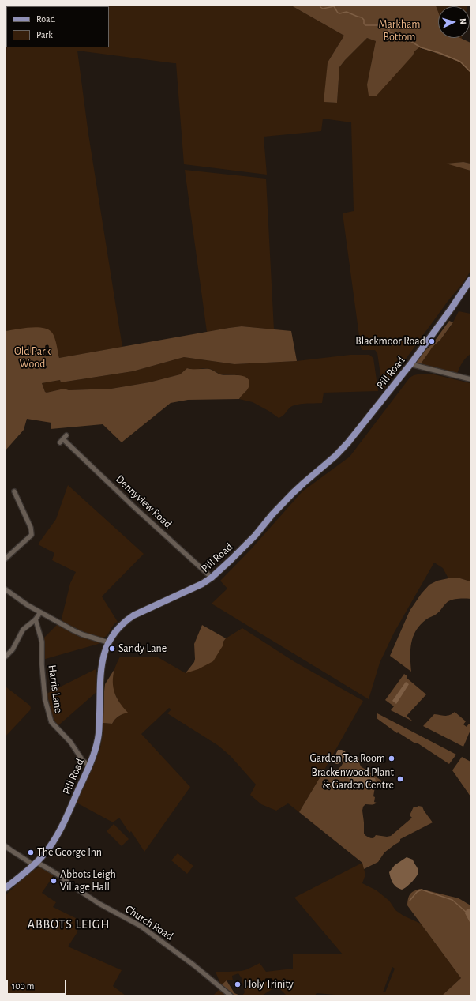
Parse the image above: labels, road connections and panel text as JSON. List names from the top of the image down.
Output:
{
  "streets": {
    "main road": ["Pill Road"],
    "street": ["Dennyview Road", "Harris Lane", "Church Road"]
  },
  "crossings": [
    ["Pill Road", "Dennyview Road"],
    ["Pill Road", "Harris Lane"],
    ["Pill Road", "Church Road"]
  ],
  "districts": ["ABBOTS LEIGH"],
  "parks": ["Markham Bottom", "Old Park Wood"],
  "places": [
    "Blackmoor Road",
    "Sandy Lane",
    "Garden Tea Room",
    "Brackenwood Plant & Garden Centre",
    "The George Inn",
    "Abbots Leigh Village Hall",
    "Holy Trinity"
  ],
  "legend": ["Road", "Park"],
  "scale_bar": "100 m",
  "north": "right"
}
